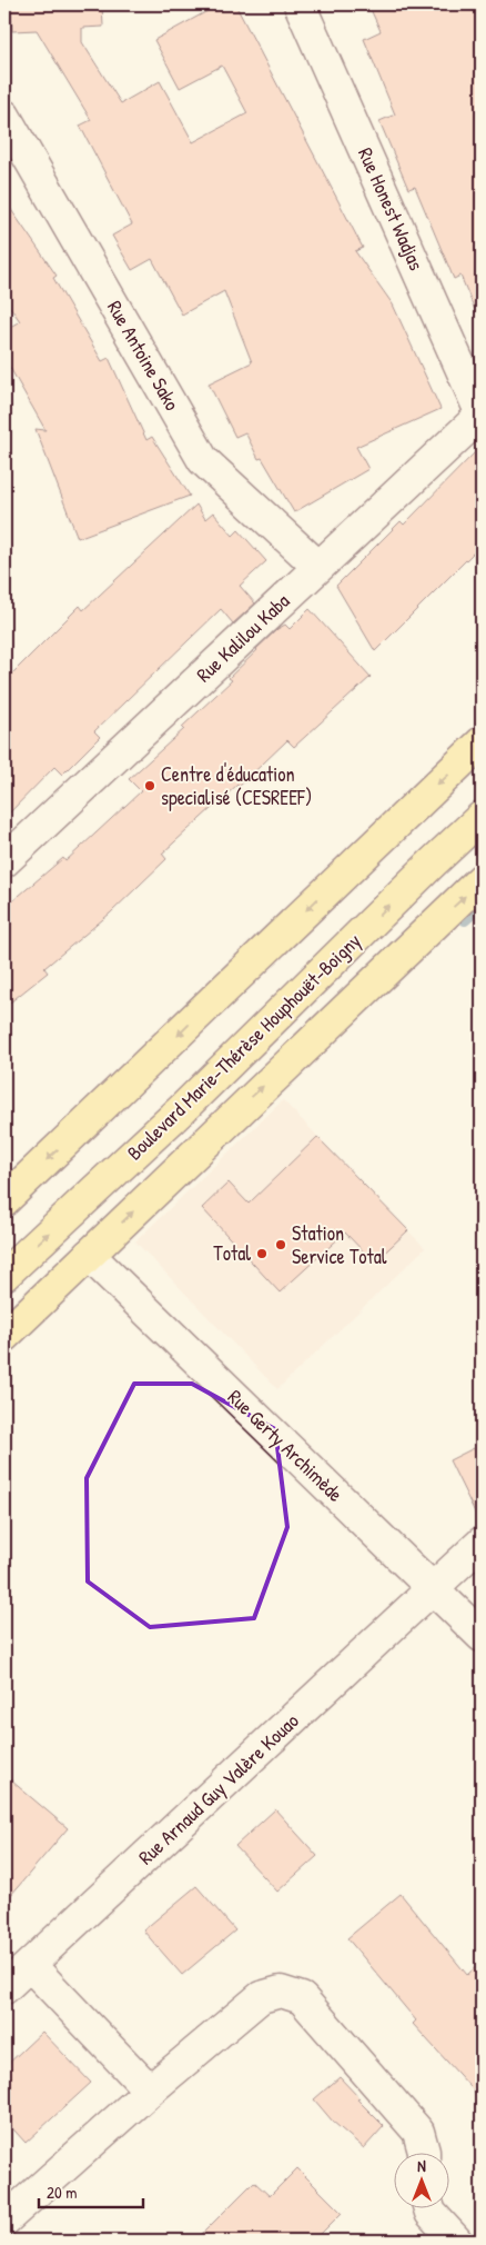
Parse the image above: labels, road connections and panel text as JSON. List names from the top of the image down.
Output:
{
  "streets": {
    "main road": ["Boulevard Marie-Thérèse Houphouët-Boigny"],
    "street": [
      "Rue Honest Wadjas",
      "Rue Antoine Sako",
      "Rue Kalilou Kaba",
      "Rue Gerty Archimède",
      "Rue Arnaud Guy Valère Kouao"
    ]
  },
  "crossings": [
    ["Rue Honest Wadjas", "Rue Kalilou Kaba"],
    ["Rue Antoine Sako", "Rue Kalilou Kaba"],
    ["Rue Gerty Archimède", "Rue Arnaud Guy Valère Kouao"]
  ],
  "places": ["Centre d'éducation specialisé (CESREEF)", "Station Service Total", "Total"],
  "scale_bar": "20 m",
  "north": "top"
}
